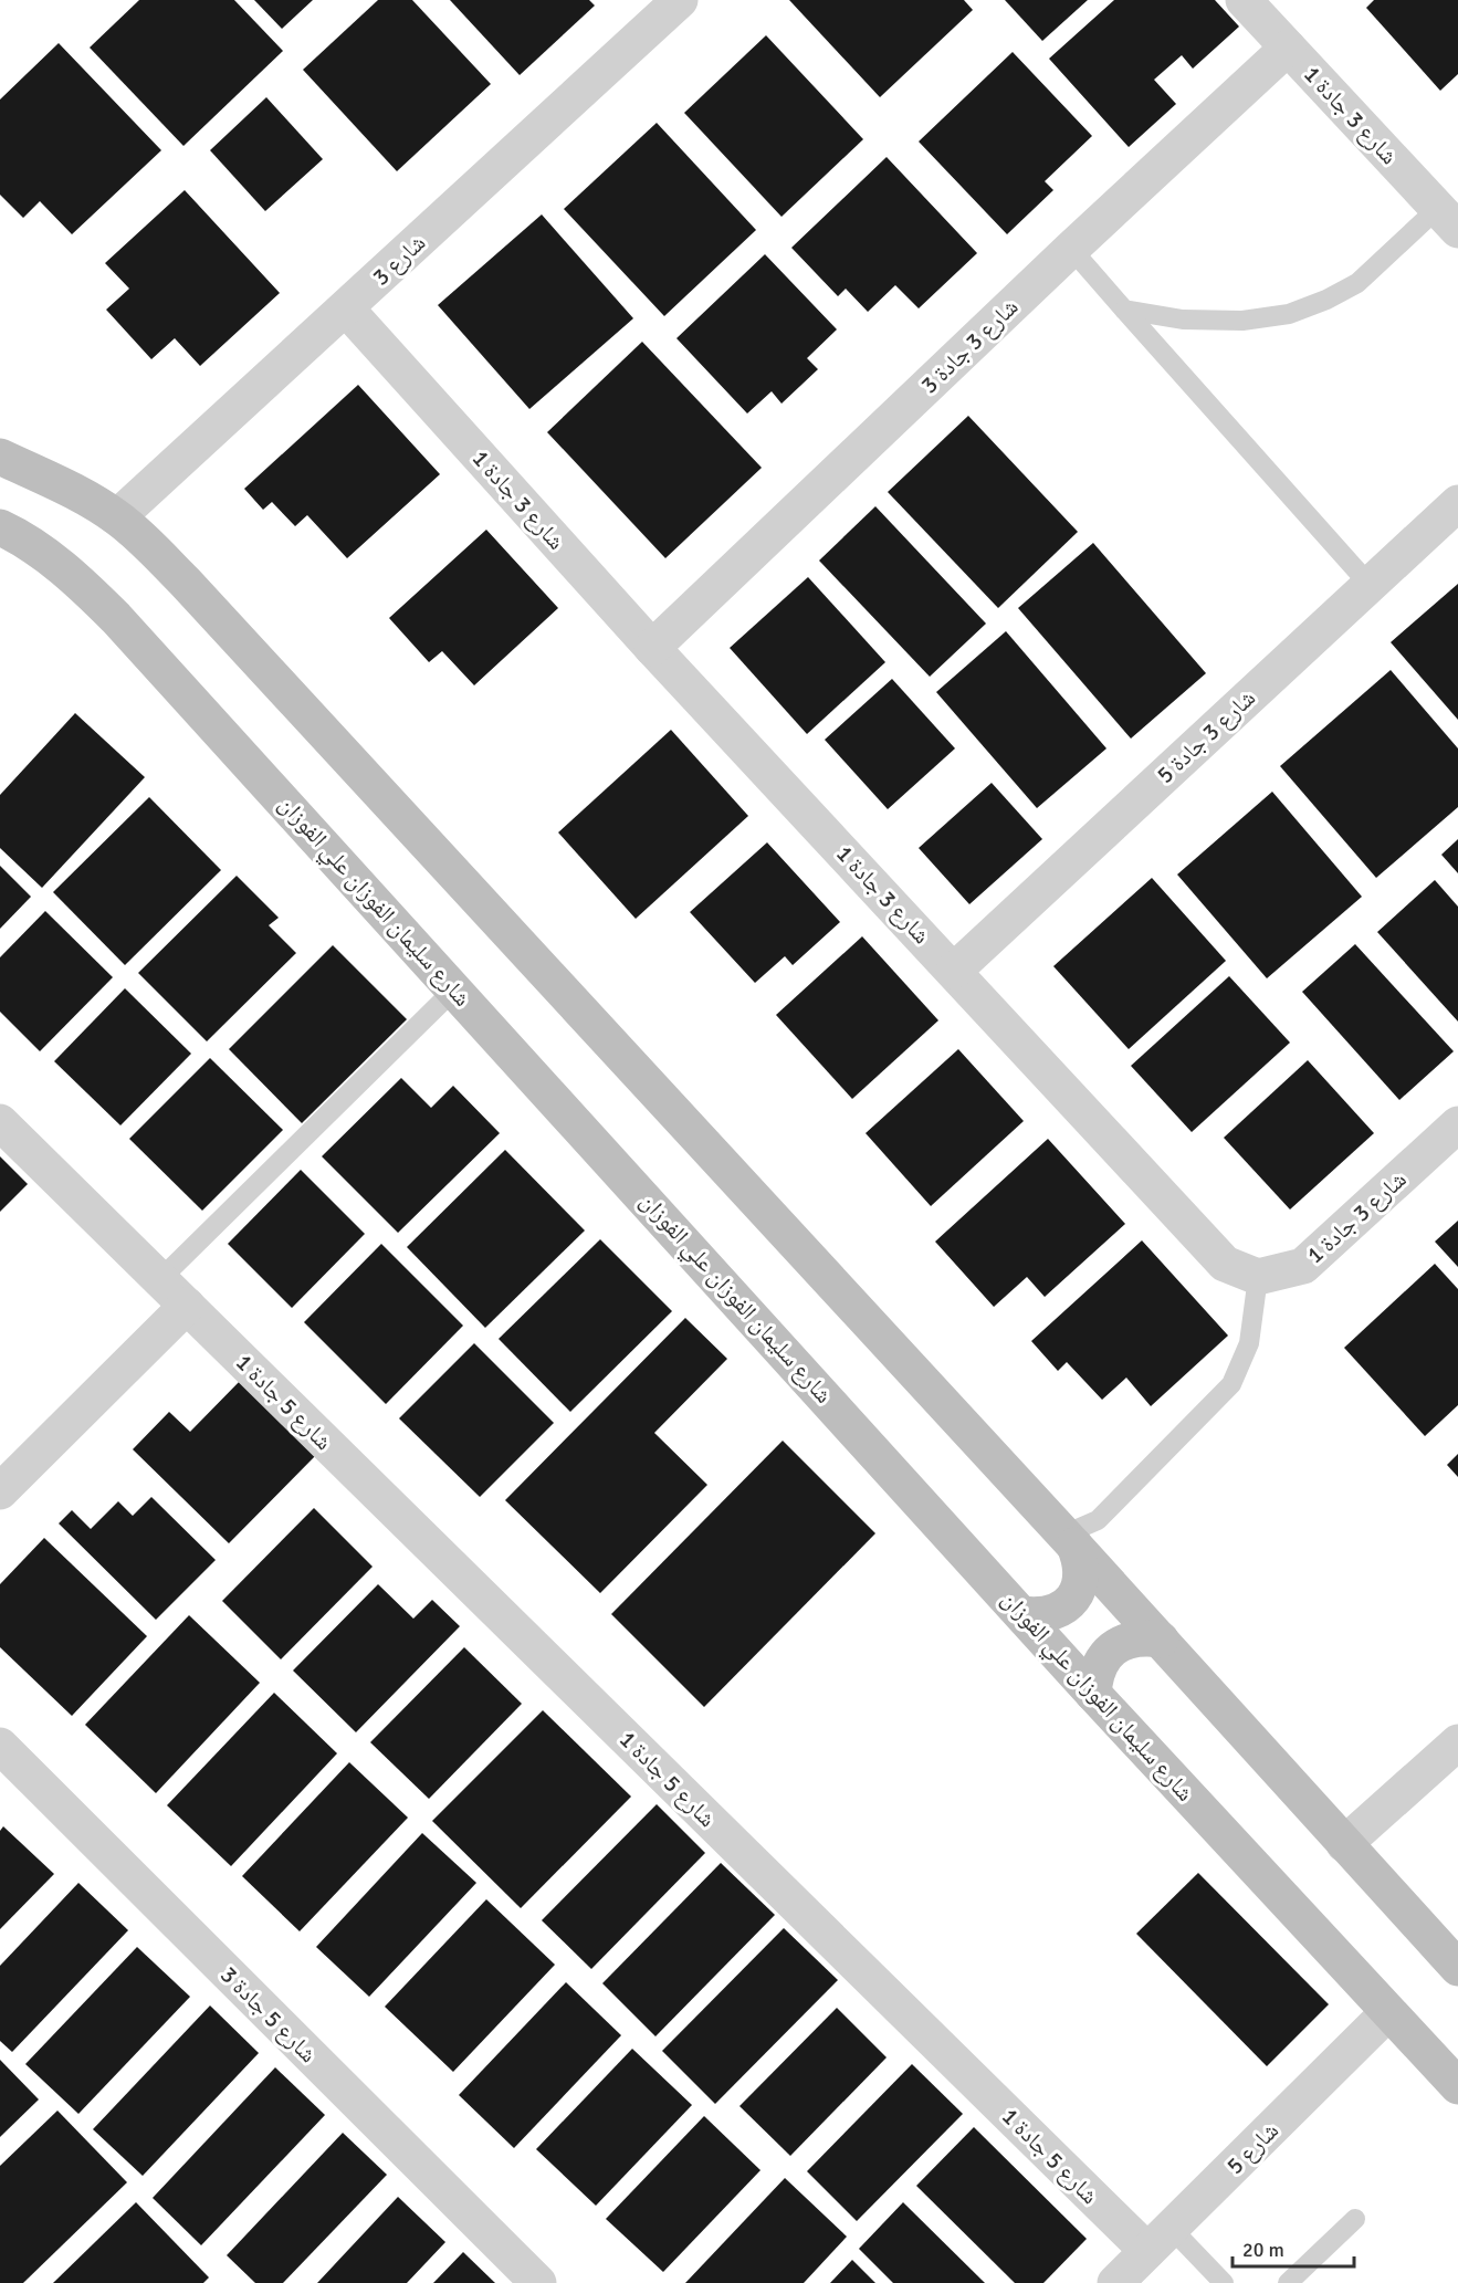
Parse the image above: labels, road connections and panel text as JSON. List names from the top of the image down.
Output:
{
  "streets": {
    "street": [
      "شارع 3 جادة 1",
      "شارع 3",
      "شارع 3 جادة 3",
      "شارع 3 جادة 5",
      "شارع سليمان الفوزان علي الفوزان",
      "شارع 5 جادة 1",
      "شارع 5 جادة 3",
      "شارع 5"
    ]
  },
  "crossings": [
    ["شارع 3 جادة 1", "شارع 3"],
    ["شارع 3 جادة 1", "شارع 3 جادة 3"],
    ["شارع 3 جادة 1", "شارع 3 جادة 5"],
    ["شارع سليمان الفوزان علي الفوزان", "شارع 5"],
    ["شارع 5 جادة 1", "شارع 5"]
  ],
  "scale_bar": "20 m"
}
